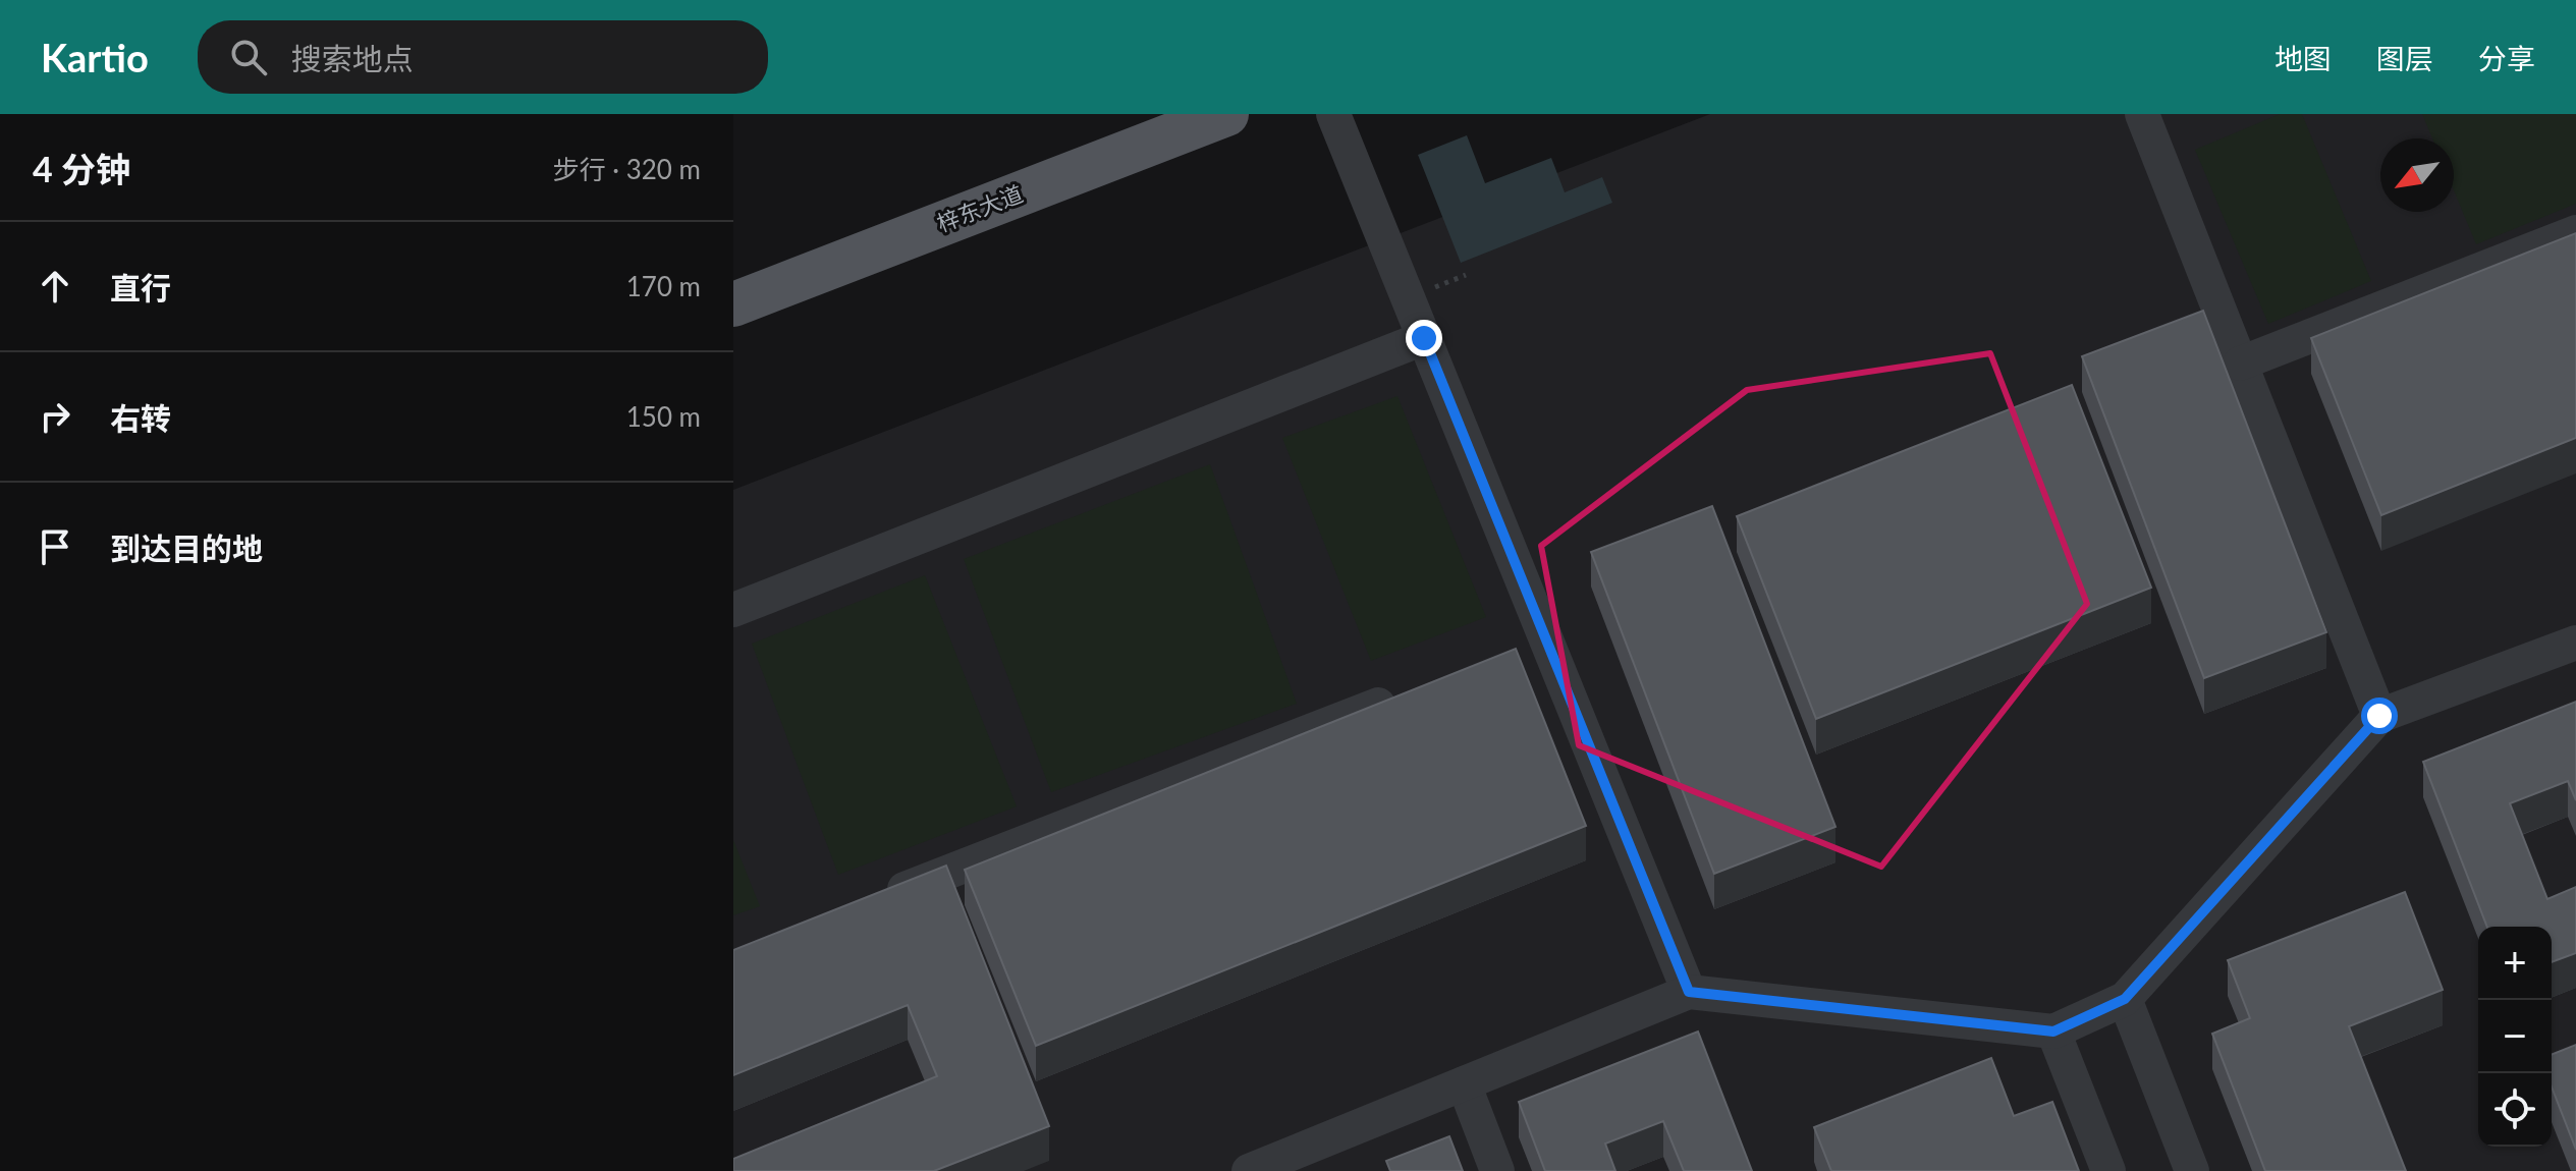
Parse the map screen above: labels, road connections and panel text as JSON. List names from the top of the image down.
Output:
{
  "streets": {
    "main road": ["梓东大道"]
  },
  "north": "bottom left",
  "page": {
    "header": "Kartio",
    "search": "搜索地点",
    "nav": ["地图", "图层", "分享"],
    "heading": ["4 分钟", "步行 · 320 m"],
    "list": [
      ["直行", "170 m"],
      ["右转", "150 m"],
      "到达目的地"
    ],
    "map_buttons": ["+", "−"]
  }
}
